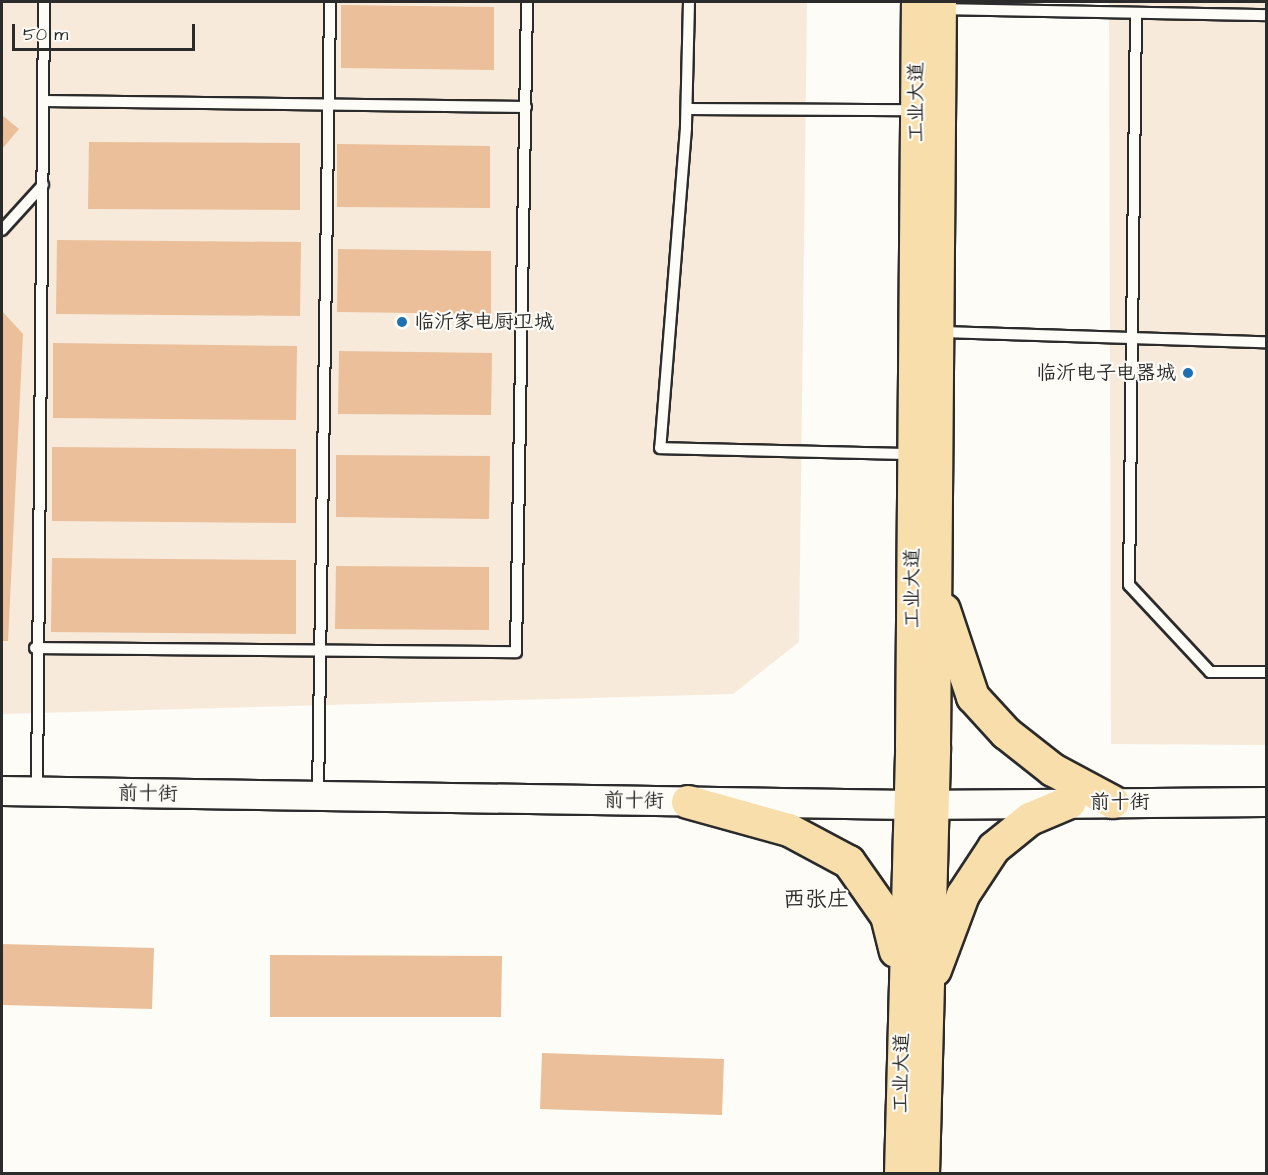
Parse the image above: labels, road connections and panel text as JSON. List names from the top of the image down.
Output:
{
  "streets": {
    "main road": ["工业大道", "前十街"]
  },
  "crossings": [
    ["工业大道", "前十街"]
  ],
  "districts": ["西张庄"],
  "places": ["临沂家电厨卫城", "临沂电子电器城"],
  "scale_bar": "50 m"
}
